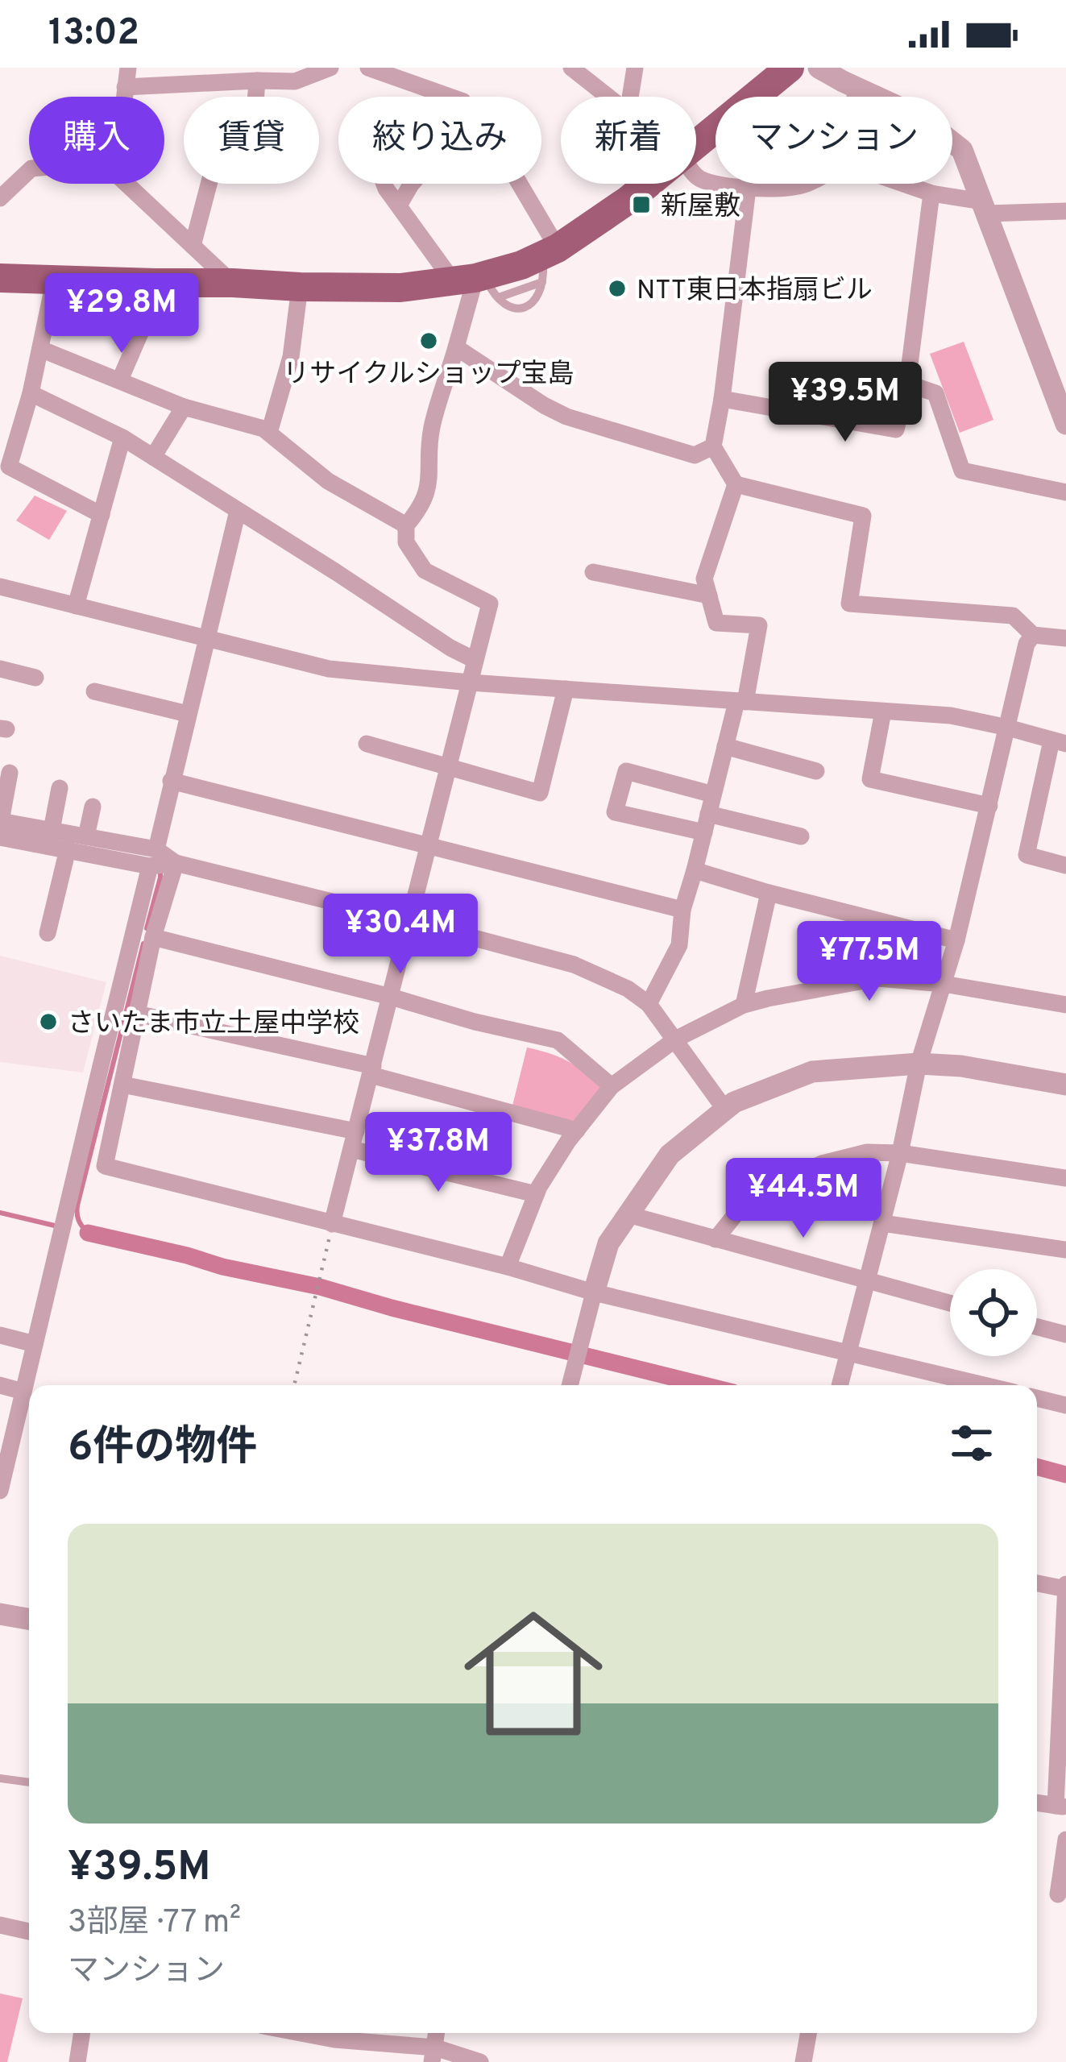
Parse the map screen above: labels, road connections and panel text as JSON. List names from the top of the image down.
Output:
{
  "places": {
    "transit": ["新屋敷"],
    "other": ["NTT東日本指扇ビル", "リサイクルショップ宝島", "さいたま市立土屋中学校"]
  },
  "page": {
    "status": "13:02",
    "chip": [
      "購入",
      "賃貸",
      "絞り込み",
      "新着",
      "マンション"
    ],
    "price": [
      "¥29.8M",
      "¥39.5M",
      "¥30.4M",
      "¥77.5M",
      "¥37.8M",
      "¥44.5M"
    ],
    "heading": "6件の物件",
    "list": [
      {
        "name": "¥39.5M",
        "note": "3部屋 · 77 m² · マンション"
      }
    ]
  }
}
